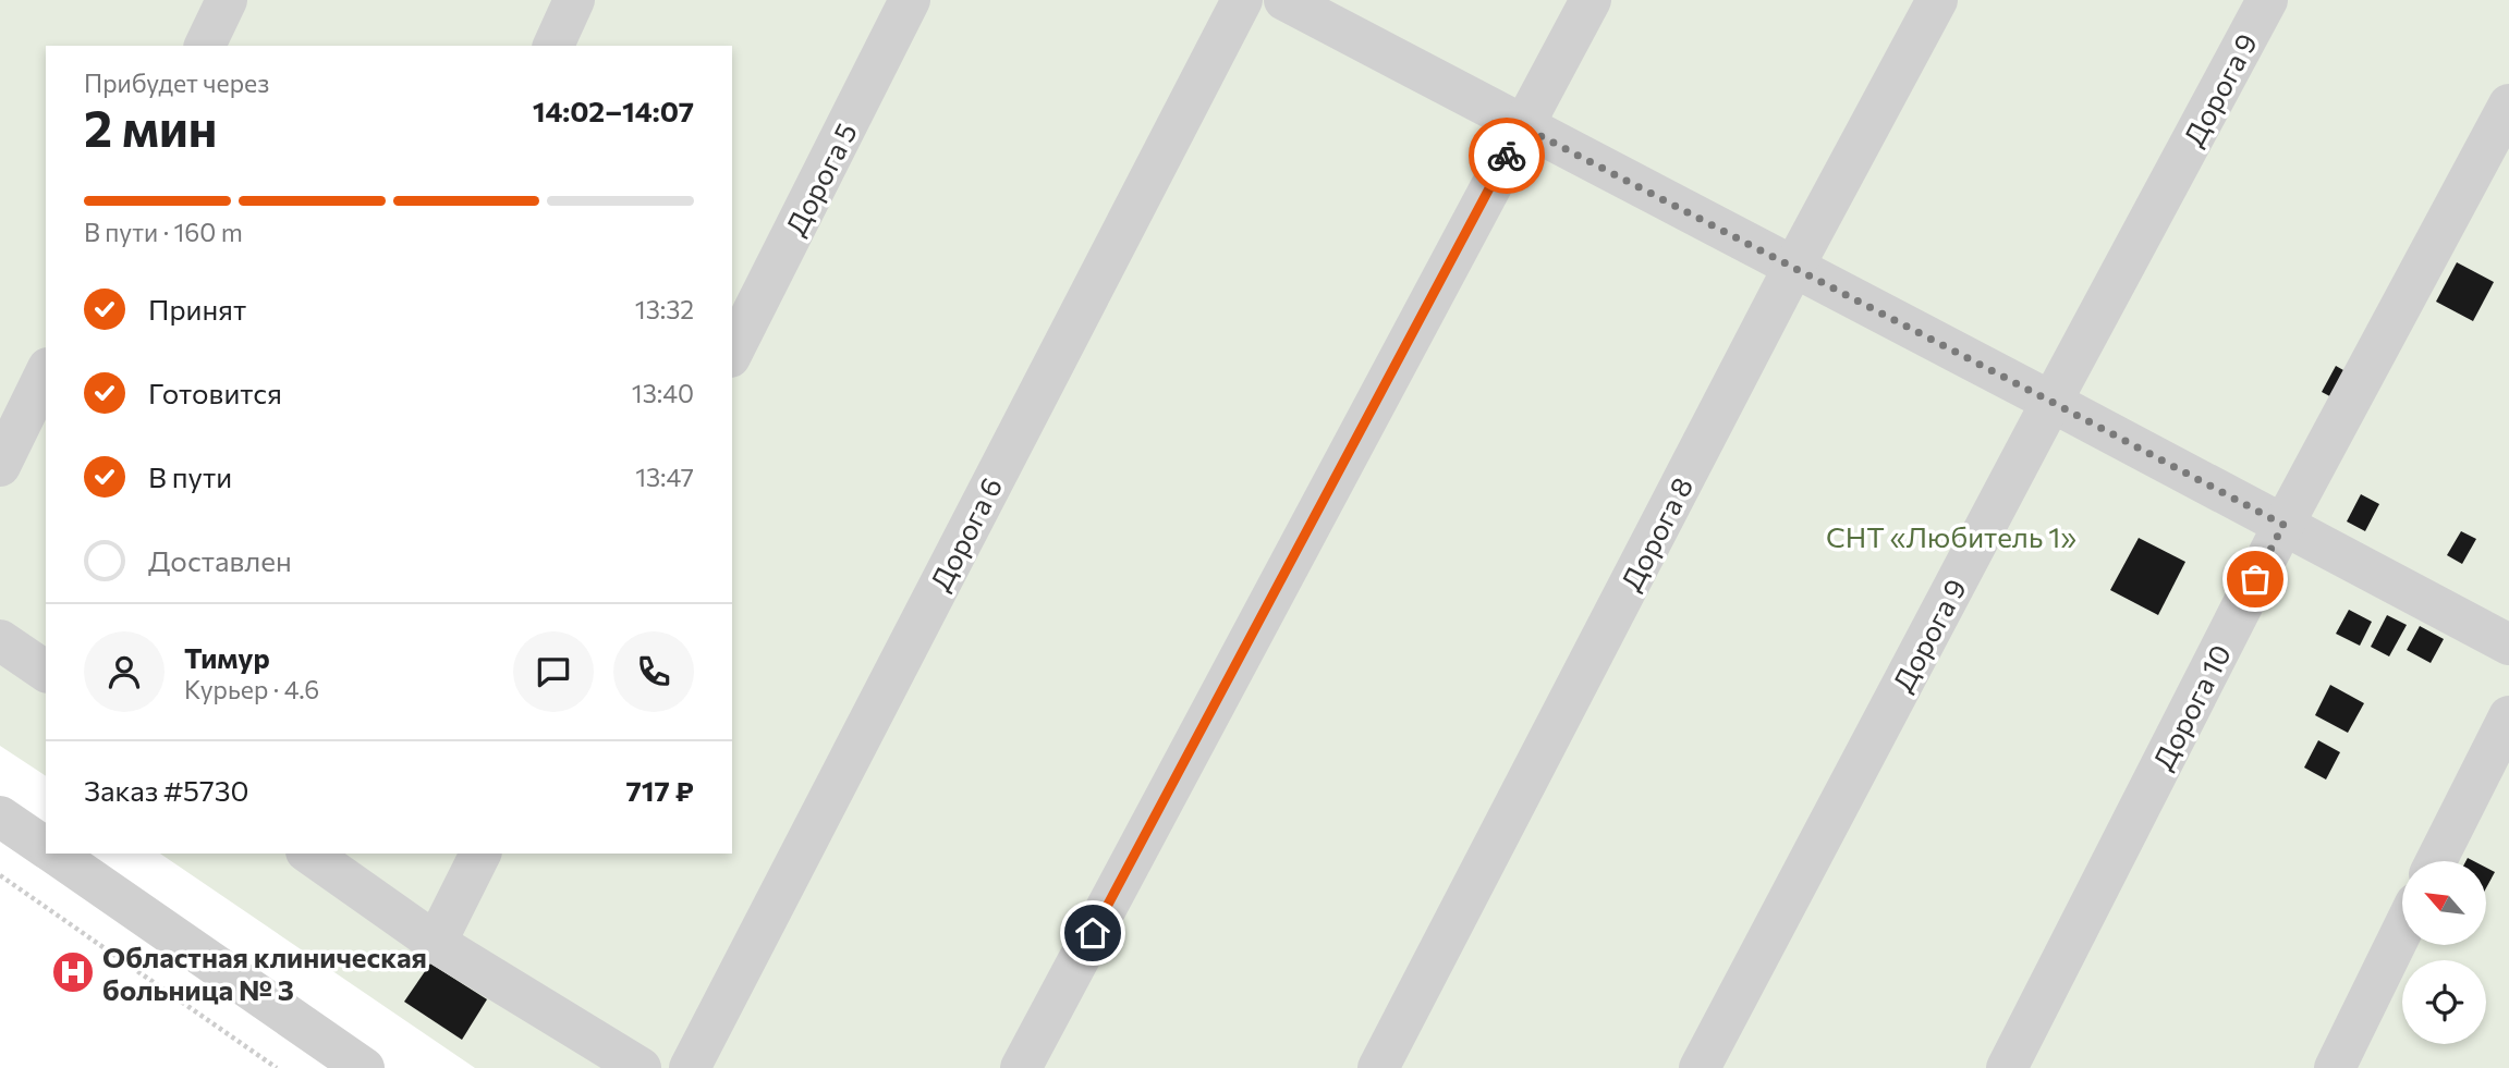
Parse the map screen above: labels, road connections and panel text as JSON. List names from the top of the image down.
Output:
{
  "streets": {
    "street": [
      "Дорога 9",
      "Дорога 5",
      "Дорога 6",
      "Дорога 8",
      "Дорога 10"
    ]
  },
  "parks": ["СНТ «Любитель 1»"],
  "places": {
    "hospital": ["Областная клиническая больница № 3"]
  },
  "north": "top left",
  "page": {
    "heading": ["2 мин", "Прибудет через", "14:02–14:07"],
    "panel": [
      "Тимур",
      "Курьер · 4.6",
      "Заказ #5730",
      "717 ₽"
    ],
    "bar": "В пути · 160 m",
    "list": [
      ["Принят", "13:32"],
      ["Готовится", "13:40"],
      ["В пути", "13:47"],
      "Доставлен"
    ]
  }
}
